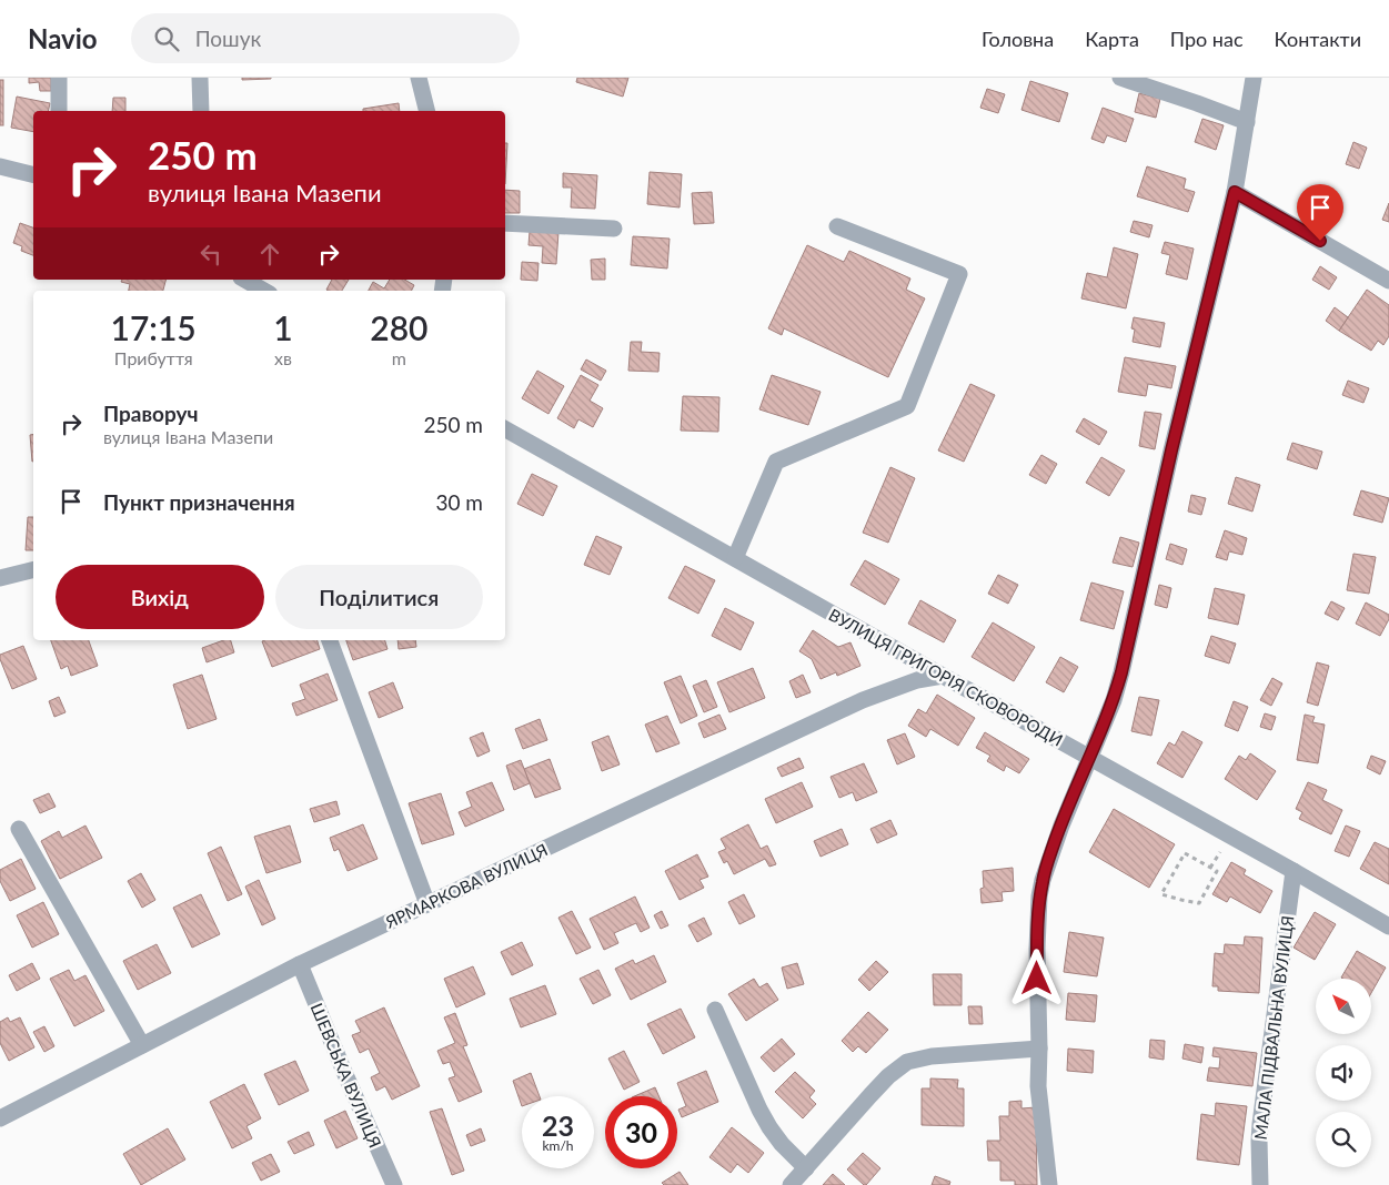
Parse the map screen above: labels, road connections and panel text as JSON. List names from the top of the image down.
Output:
{
  "streets": {
    "street": [
      "ВУЛИЦЯ ГРИГОРІЯ СКОВОРОДИ",
      "ЯРМАРКОВА ВУЛИЦЯ",
      "МАЛА ПІДВАЛЬНА ВУЛИЦЯ",
      "ШЕВСЬКА ВУЛИЦЯ"
    ]
  },
  "crossings": [
    ["ВУЛИЦЯ ГРИГОРІЯ СКОВОРОДИ", "ЯРМАРКОВА ВУЛИЦЯ"],
    ["ВУЛИЦЯ ГРИГОРІЯ СКОВОРОДИ", "МАЛА ПІДВАЛЬНА ВУЛИЦЯ"],
    ["ЯРМАРКОВА ВУЛИЦЯ", "ШЕВСЬКА ВУЛИЦЯ"]
  ],
  "north": "top left",
  "page": {
    "header": "Navio",
    "search": "Пошук",
    "nav": [
      "Головна",
      "Карта",
      "Про нас",
      "Контакти"
    ],
    "turn": ["250 m", "вулиця Івана Мазепи"],
    "eta": [
      "17:15",
      "Прибуття",
      "1",
      "хв",
      "280",
      "m"
    ],
    "list": [
      {
        "name": "Праворуч",
        "note": "вулиця Івана Мазепи",
        "value": "250 m"
      },
      {
        "name": "Пункт призначення",
        "value": "30 m"
      }
    ],
    "buttons": ["Вихід", "Поділитися"],
    "speed": "23 km/h",
    "limit": "30"
  }
}
